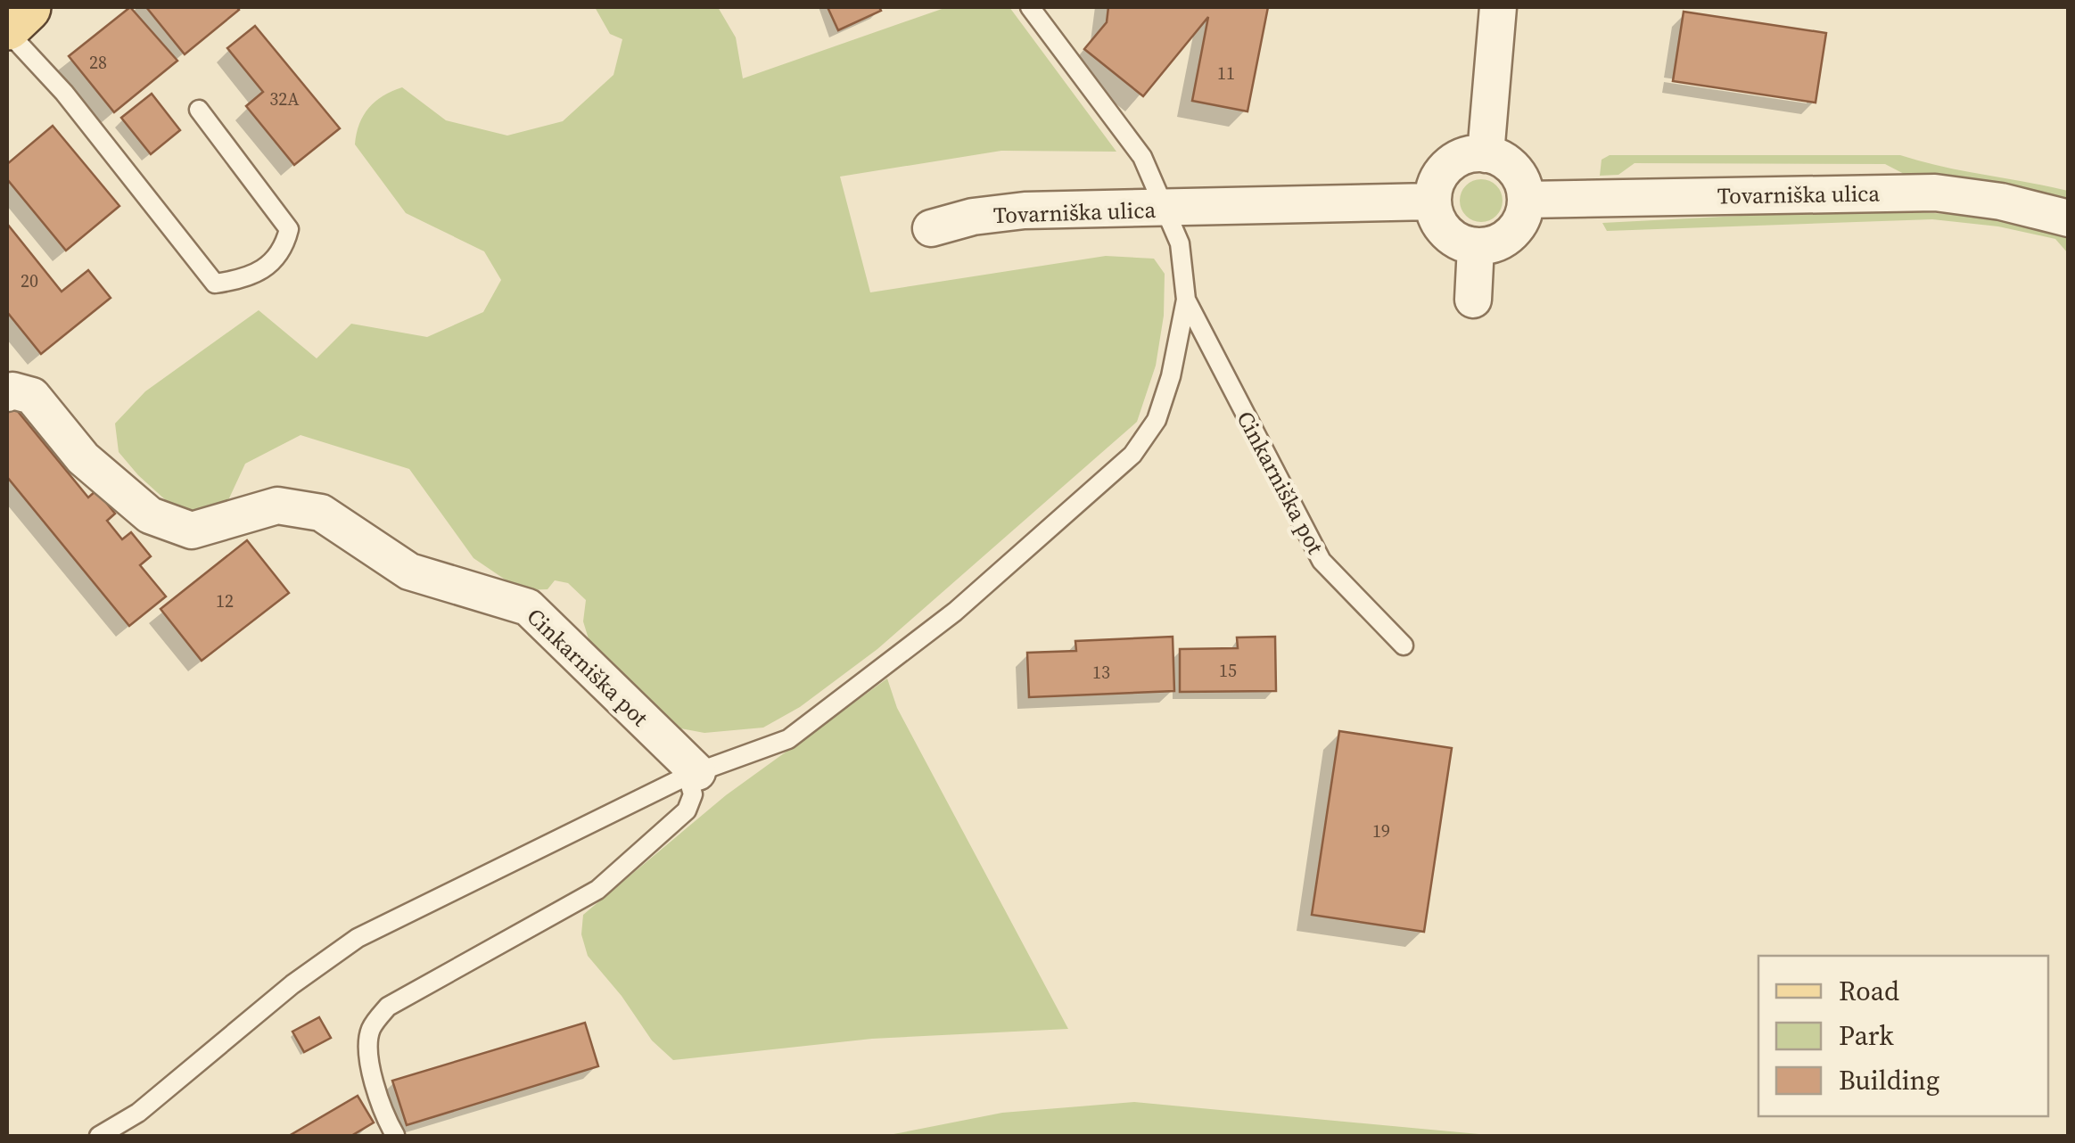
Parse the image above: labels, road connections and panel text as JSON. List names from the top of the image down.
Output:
{
  "streets": {
    "street": ["Tovarniška ulica", "Cinkarniška pot"]
  },
  "crossings": [
    ["Tovarniška ulica", "Cinkarniška pot"]
  ],
  "house_numbers": [
    "28",
    "11",
    "32A",
    "20",
    "12",
    "15",
    "13",
    "19"
  ],
  "legend": ["Road", "Park", "Building"]
}
